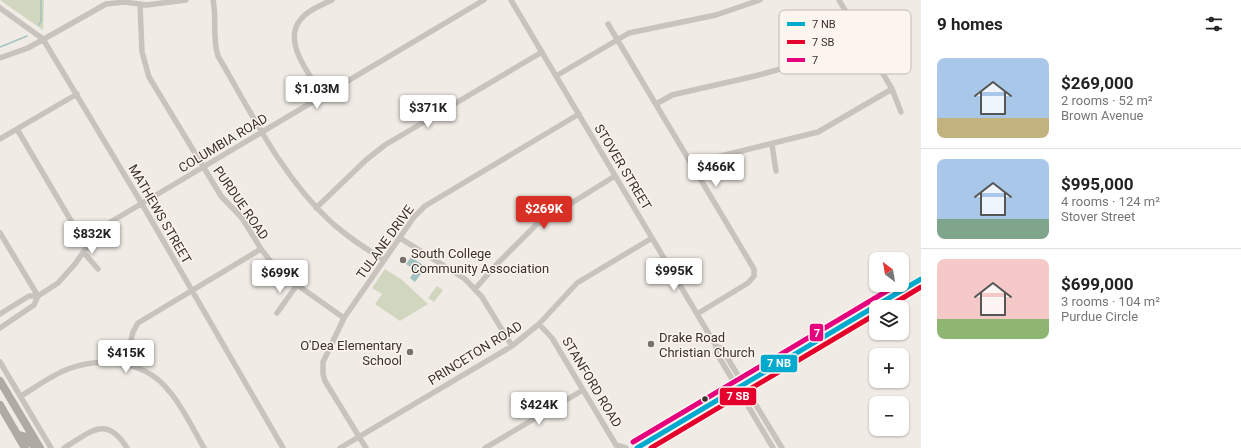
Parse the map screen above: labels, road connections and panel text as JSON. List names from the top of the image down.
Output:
{
  "streets": {
    "street": [
      "COLUMBIA ROAD",
      "STOVER STREET",
      "PURDUE ROAD",
      "MATHEWS STREET",
      "TULANE DRIVE",
      "PRINCETON ROAD",
      "STANFORD ROAD"
    ]
  },
  "crossings": [
    ["COLUMBIA ROAD", "PURDUE ROAD"],
    ["COLUMBIA ROAD", "MATHEWS STREET"],
    ["STOVER STREET", "TULANE DRIVE"],
    ["STOVER STREET", "PRINCETON ROAD"],
    ["PURDUE ROAD", "TULANE DRIVE"],
    ["TULANE DRIVE", "PRINCETON ROAD"],
    ["PRINCETON ROAD", "STANFORD ROAD"]
  ],
  "places": ["South College Community Association", "Drake Road Christian Church", "O'Dea Elementary School"],
  "lines": ["transit line 7"],
  "legend": ["7 NB", "7 SB", "7"],
  "north": "top left",
  "page": {
    "heading": "9 homes",
    "list": [
      {
        "name": "$269,000",
        "note": "2 rooms · 52 m² · Brown Avenue"
      },
      {
        "name": "$995,000",
        "note": "4 rooms · 124 m² · Stover Street"
      },
      {
        "name": "$699,000",
        "note": "3 rooms · 104 m² · Purdue Circle"
      }
    ],
    "price": [
      "$1.03M",
      "$371K",
      "$466K",
      "$269K",
      "$832K",
      "$995K",
      "$699K",
      "$415K",
      "$424K"
    ],
    "map_buttons": ["+", "−"]
  }
}
